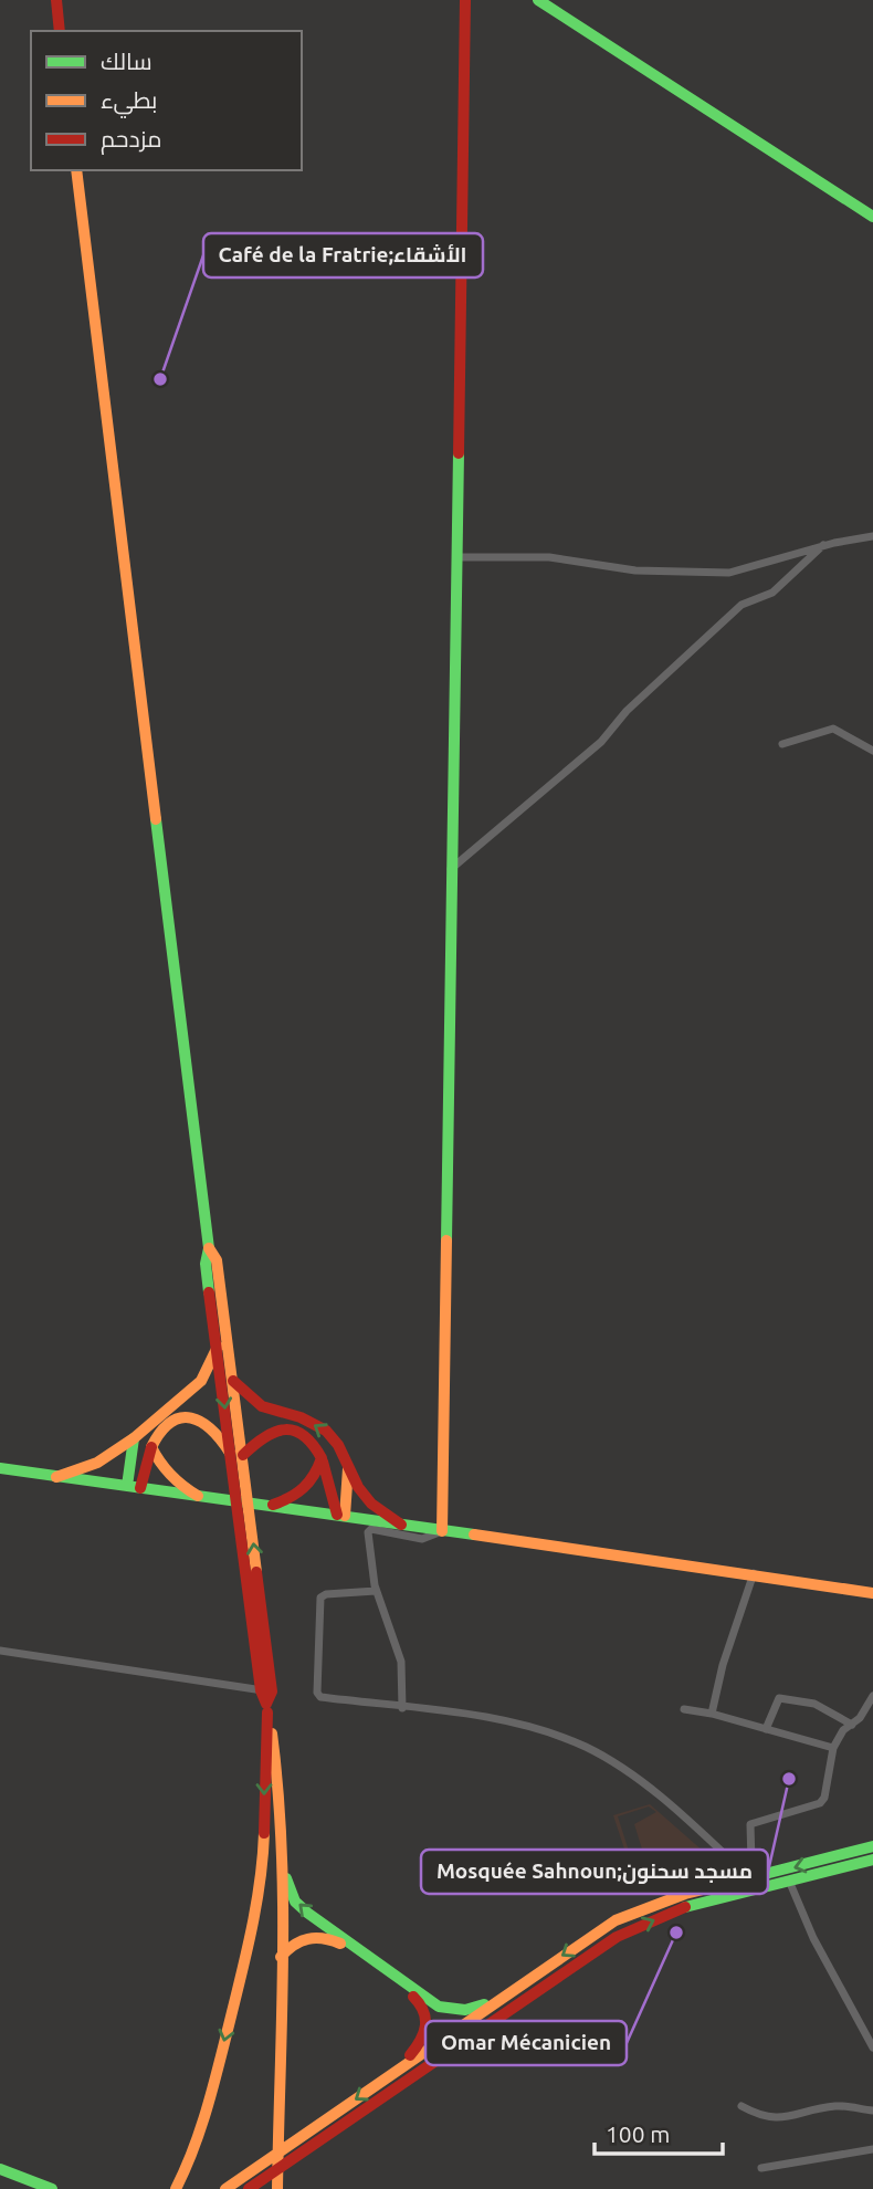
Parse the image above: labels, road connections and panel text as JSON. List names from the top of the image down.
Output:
{
  "places": ["Café de la Fratrie;الأشقاء", "Mosquée Sahnoun;مسجد سحنون", "Omar Mécanicien"],
  "legend": ["سالك", "بطيء", "مزدحم"],
  "scale_bar": "100 m"
}
